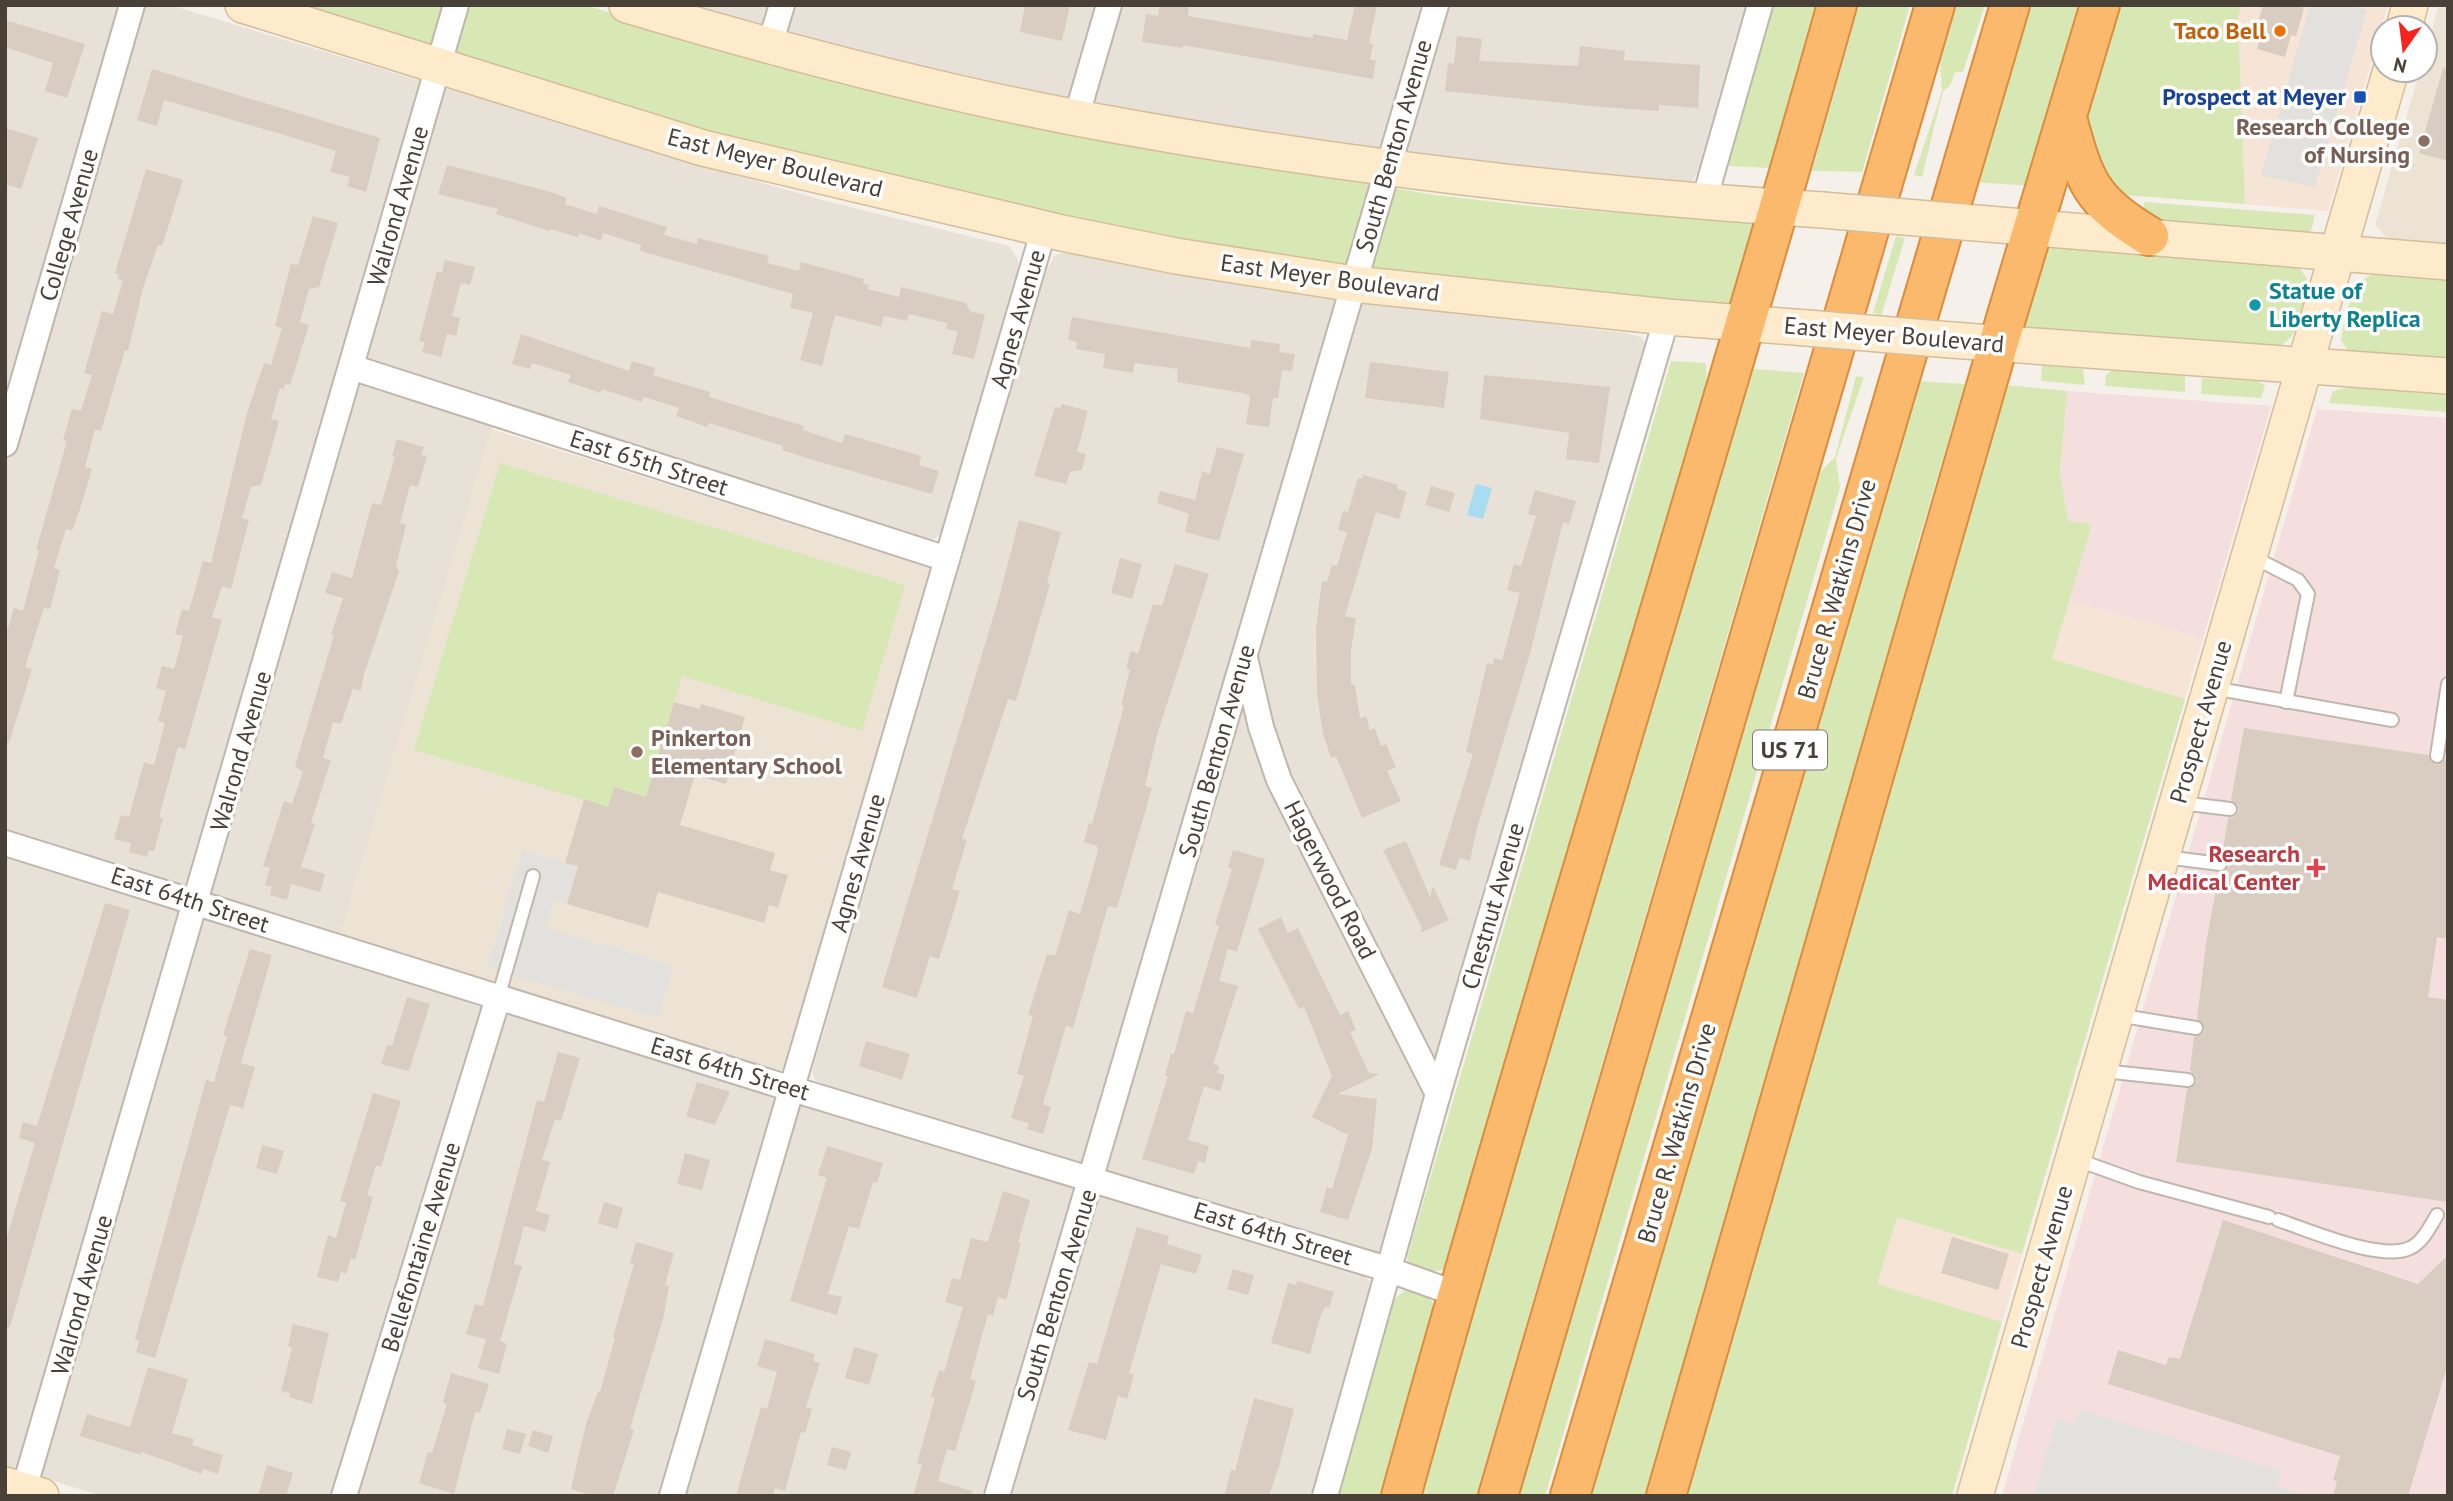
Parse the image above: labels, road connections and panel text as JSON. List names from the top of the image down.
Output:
{
  "streets": {
    "highway": ["Bruce R. Watkins Drive", "US 71"],
    "main road": ["East Meyer Boulevard", "Prospect Avenue"],
    "street": [
      "South Benton Avenue",
      "Walrond Avenue",
      "College Avenue",
      "Agnes Avenue",
      "East 65th Street",
      "Hagerwood Road",
      "East 64th Street",
      "Chestnut Avenue",
      "Bellefontaine Avenue"
    ]
  },
  "crossings": [
    ["South Benton Avenue", "East Meyer Boulevard"],
    ["South Benton Avenue", "Hagerwood Road"],
    ["South Benton Avenue", "East 64th Street"],
    ["East Meyer Boulevard", "Walrond Avenue"],
    ["East Meyer Boulevard", "Agnes Avenue"],
    ["East Meyer Boulevard", "Prospect Avenue"],
    ["East Meyer Boulevard", "Chestnut Avenue"],
    ["Walrond Avenue", "East 65th Street"],
    ["Walrond Avenue", "East 64th Street"],
    ["Agnes Avenue", "East 65th Street"],
    ["Agnes Avenue", "East 64th Street"],
    ["Hagerwood Road", "Chestnut Avenue"],
    ["East 64th Street", "Chestnut Avenue"],
    ["East 64th Street", "Bellefontaine Avenue"]
  ],
  "places": {
    "other": [
      "Taco Bell",
      "Research College of Nursing",
      "Statue of Liberty Replica",
      "Pinkerton Elementary School"
    ],
    "transit": ["Prospect at Meyer"],
    "health": ["Research Medical Center"]
  },
  "north": "bottom"
}
